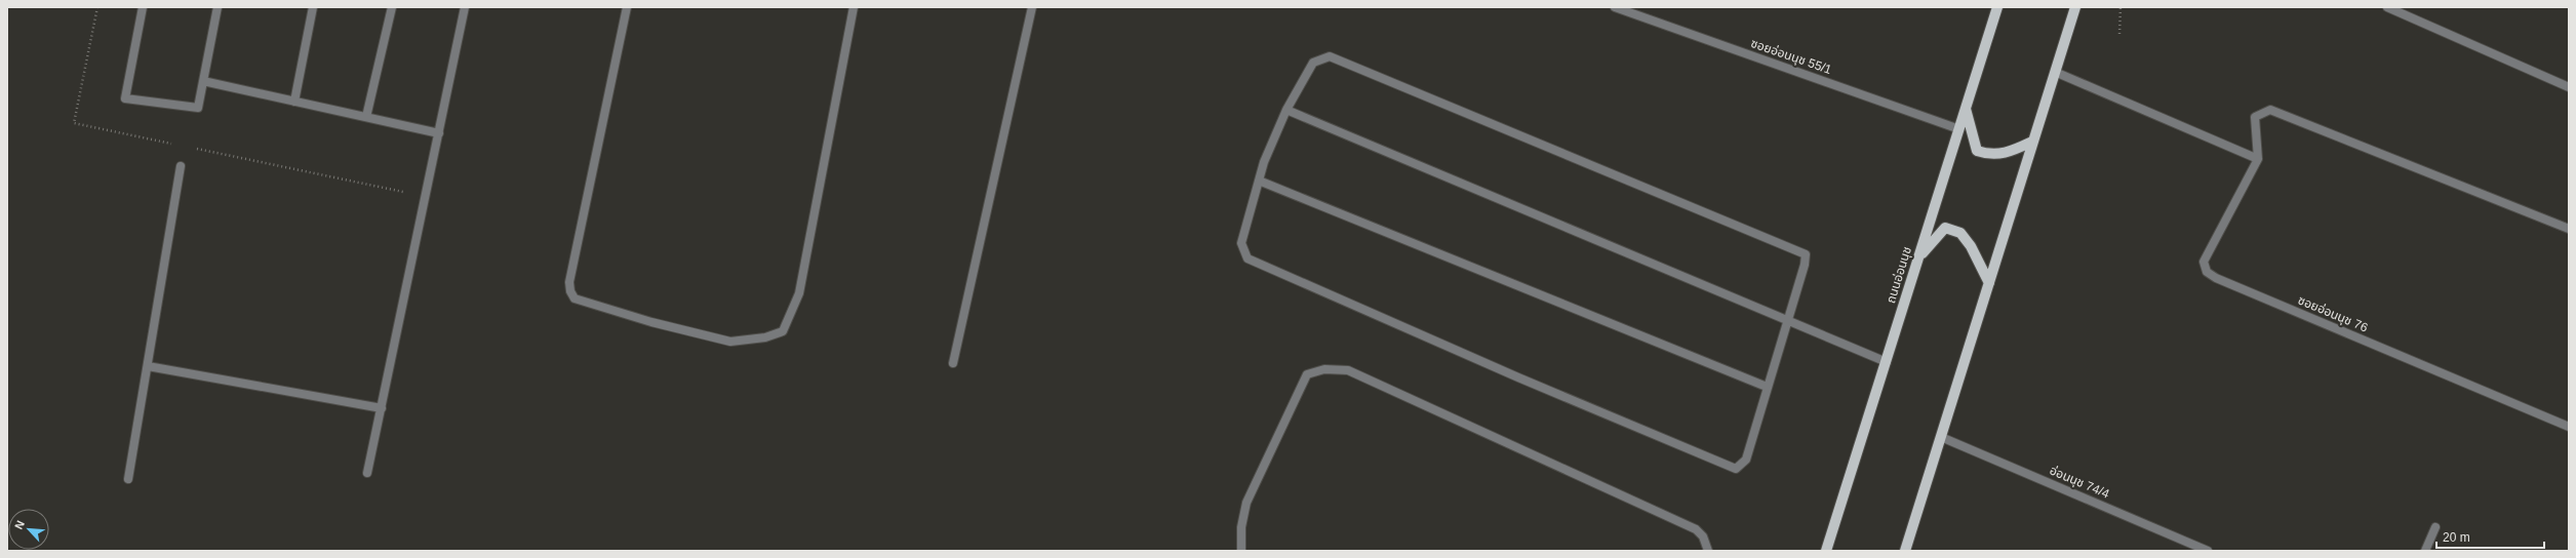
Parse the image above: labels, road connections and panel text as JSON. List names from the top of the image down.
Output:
{
  "streets": {
    "main road": ["ถนนอ่อนนุช"],
    "street": ["ซอยอ่อนนุช 55/1", "ซอยอ่อนนุช 76", "อ่อนนุช 74/4"]
  },
  "crossings": [
    ["ซอยอ่อนนุช 55/1", "ถนนอ่อนนุช"]
  ],
  "scale_bar": "20 m",
  "north": "top left"
}
